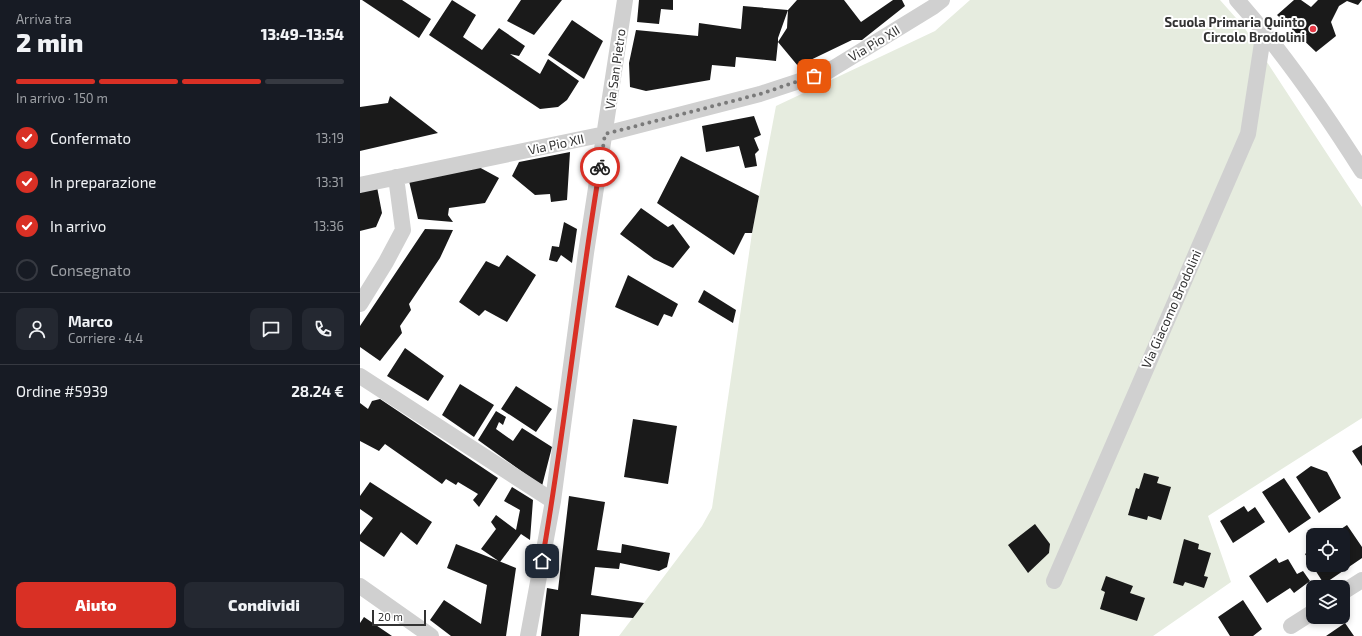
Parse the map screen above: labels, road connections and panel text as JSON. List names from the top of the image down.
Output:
{
  "streets": {
    "street": ["Via Pio XII", "Via San Pietro", "Via Giacomo Brodolini"]
  },
  "crossings": [
    ["Via Pio XII", "Via San Pietro"]
  ],
  "places": ["Scuola Primaria Quinto Circolo Brodolini"],
  "scale_bar": "20 m",
  "page": {
    "heading": ["2 min", "Arriva tra", "13:49–13:54"],
    "panel": [
      "Marco",
      "Corriere · 4.4",
      "Ordine #5939",
      "28.24 €"
    ],
    "bar": "In arrivo · 150 m",
    "list": [
      ["Confermato", "13:19"],
      ["In preparazione", "13:31"],
      ["In arrivo", "13:36"],
      "Consegnato"
    ],
    "buttons": ["Aiuto", "Condividi"],
    "scale": "20 m"
  }
}
